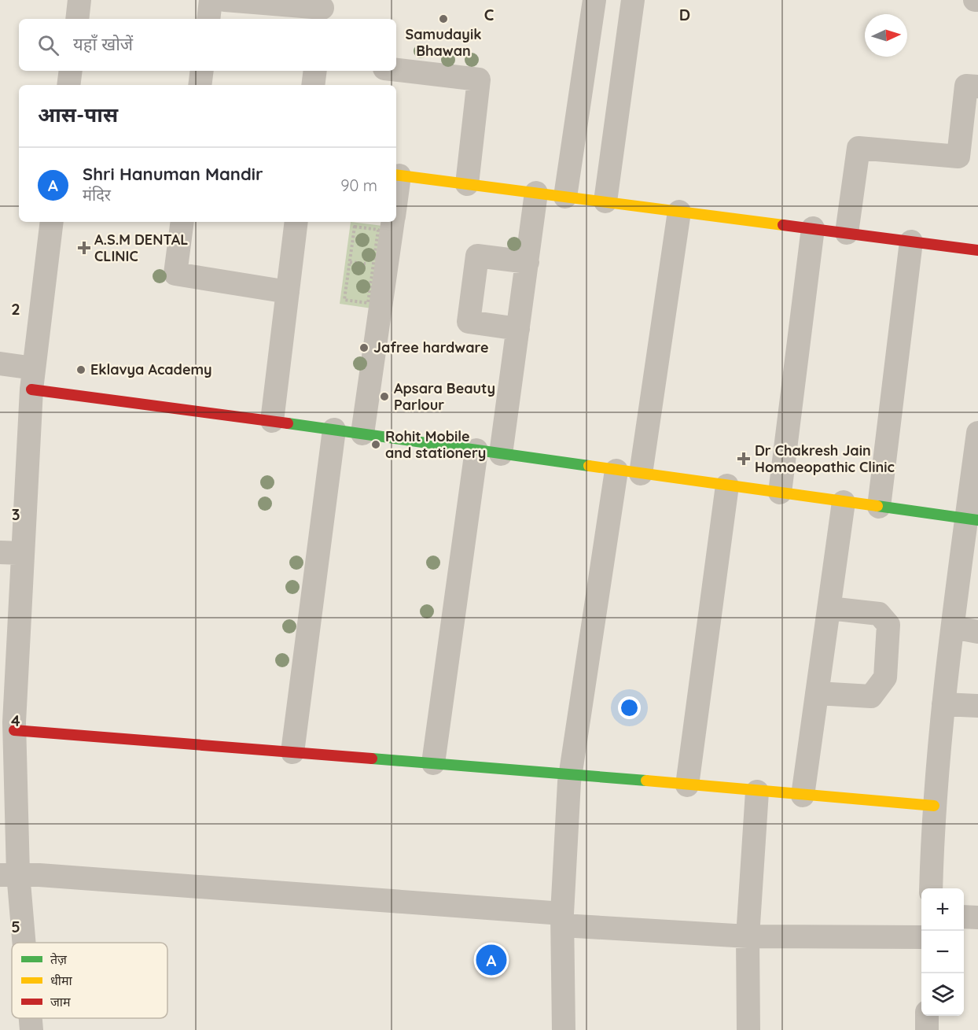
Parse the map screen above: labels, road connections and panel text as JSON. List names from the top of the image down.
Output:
{
  "places": {
    "other": [
      "Samudayik Bhawan",
      "Jafree hardware",
      "Eklavya Academy",
      "Apsara Beauty Parlour",
      "Rohit Mobile and stationery"
    ],
    "health": ["A.S.M DENTAL CLINIC", "Dr Chakresh Jain Homoeopathic Clinic"]
  },
  "legend": ["तेज़", "धीमा", "जाम"],
  "north": "right",
  "page": {
    "search": "यहाँ खोजें",
    "heading": "आस-पास",
    "list": [
      {
        "mark": "A",
        "name": "Shri Hanuman Mandir",
        "note": "मंदिर",
        "value": "90 m"
      }
    ],
    "map_buttons": ["+", "−"],
    "pins": "A"
  },
  "grid": {
    "columns": ["C", "D"],
    "rows": [
      "2",
      "3",
      "4",
      "5"
    ]
  }
}
